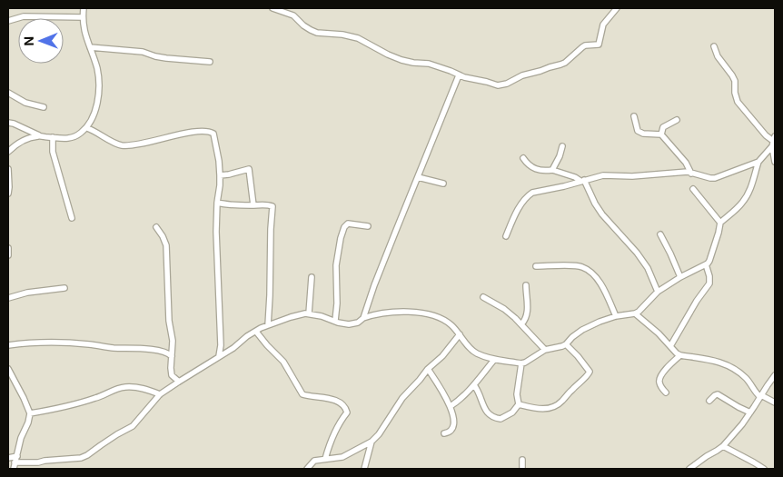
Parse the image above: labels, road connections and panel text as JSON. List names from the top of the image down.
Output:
{
  "north": "left"
}
